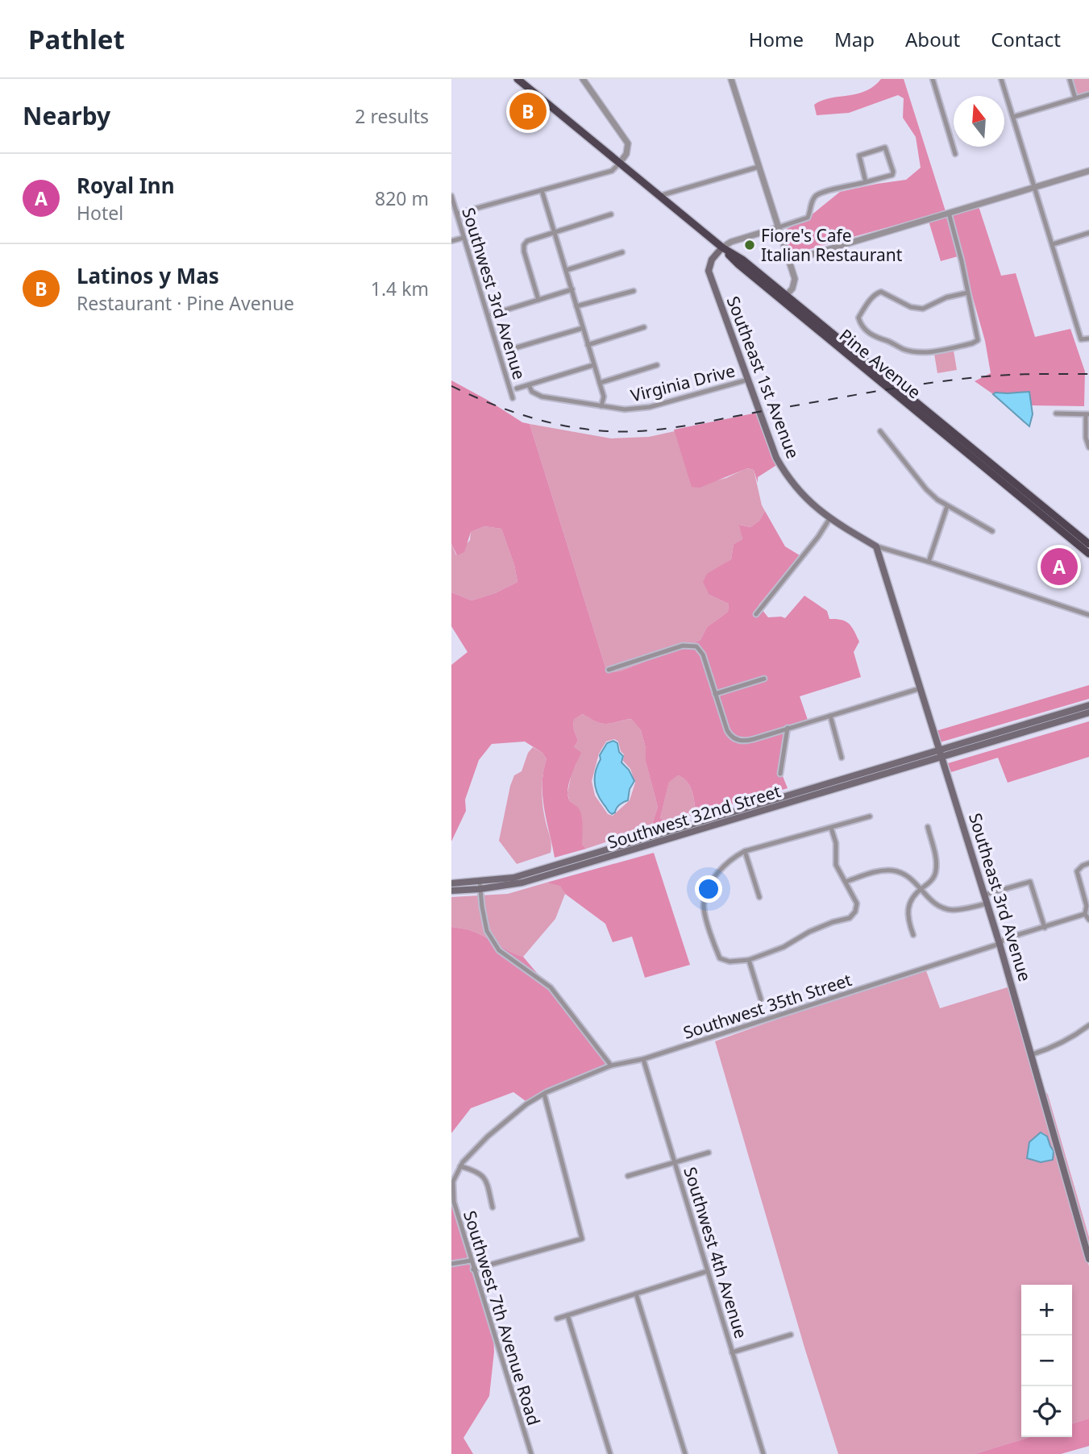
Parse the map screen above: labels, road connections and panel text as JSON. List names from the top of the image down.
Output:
{
  "streets": {
    "highway": ["Pine Avenue"],
    "main road": ["Southeast 1st Avenue", "Southwest 32nd Street", "Southeast 3rd Avenue"],
    "street": [
      "Southwest 3rd Avenue",
      "Virginia Drive",
      "Southwest 35th Street",
      "Southwest 4th Avenue",
      "Southwest 7th Avenue Road"
    ]
  },
  "crossings": [
    ["Pine Avenue", "Southeast 1st Avenue"],
    ["Southeast 1st Avenue", "Virginia Drive"],
    ["Southeast 1st Avenue", "Southeast 3rd Avenue"],
    ["Southwest 32nd Street", "Southeast 3rd Avenue"],
    ["Southeast 3rd Avenue", "Southwest 35th Street"],
    ["Southwest 35th Street", "Southwest 4th Avenue"],
    ["Southwest 35th Street", "Southwest 7th Avenue Road"]
  ],
  "places": ["Fiore's Cafe Italian Restaurant"],
  "north": "top",
  "page": {
    "header": "Pathlet",
    "nav": [
      "Home",
      "Map",
      "About",
      "Contact"
    ],
    "heading": ["Nearby", "2 results"],
    "pins": ["B", "A"],
    "list": [
      {
        "mark": "A",
        "name": "Royal Inn",
        "note": "Hotel",
        "value": "820 m"
      },
      {
        "mark": "B",
        "name": "Latinos y Mas",
        "note": "Restaurant · Pine Avenue",
        "value": "1.4 km"
      }
    ],
    "map_buttons": ["+", "−"]
  }
}
